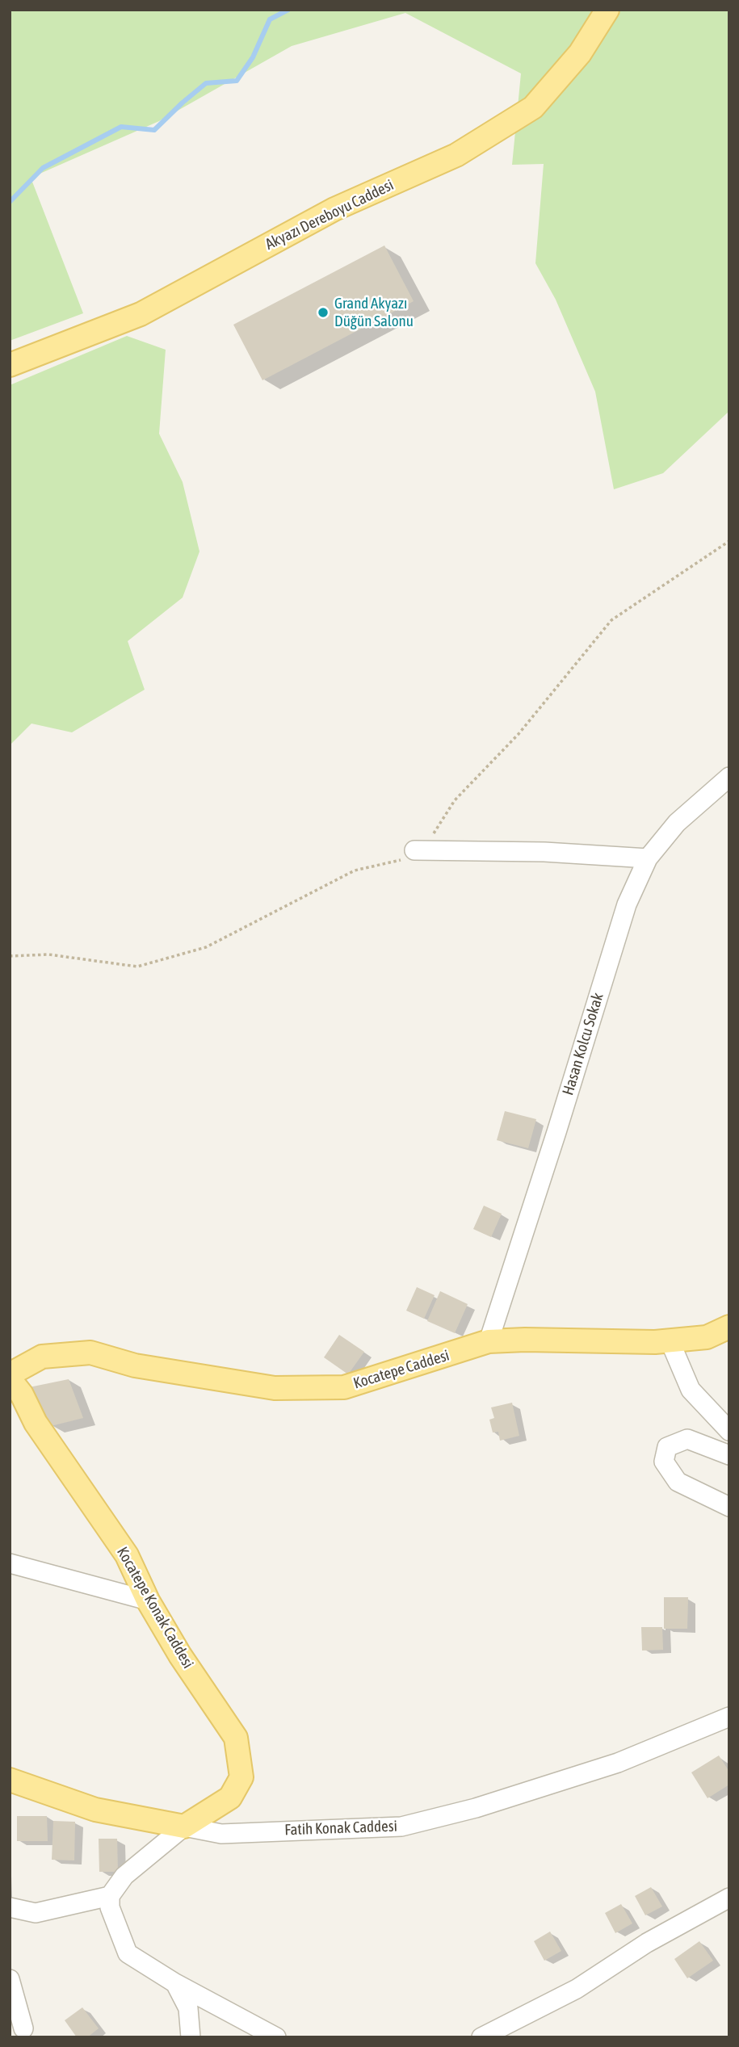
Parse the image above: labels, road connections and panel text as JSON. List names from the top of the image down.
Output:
{
  "streets": {
    "main road": [
      "Akyazı Dereboyu Caddesi",
      "Kocatepe Caddesi",
      "Kocatepe Konak Caddesi",
      "Fatih Konak Caddesi"
    ],
    "street": ["Hasan Kolcu Sokak"]
  },
  "crossings": [
    ["Hasan Kolcu Sokak", "Kocatepe Caddesi"],
    ["Kocatepe Konak Caddesi", "Fatih Konak Caddesi"]
  ],
  "places": ["Grand Akyazı Düğün Salonu"]
}
